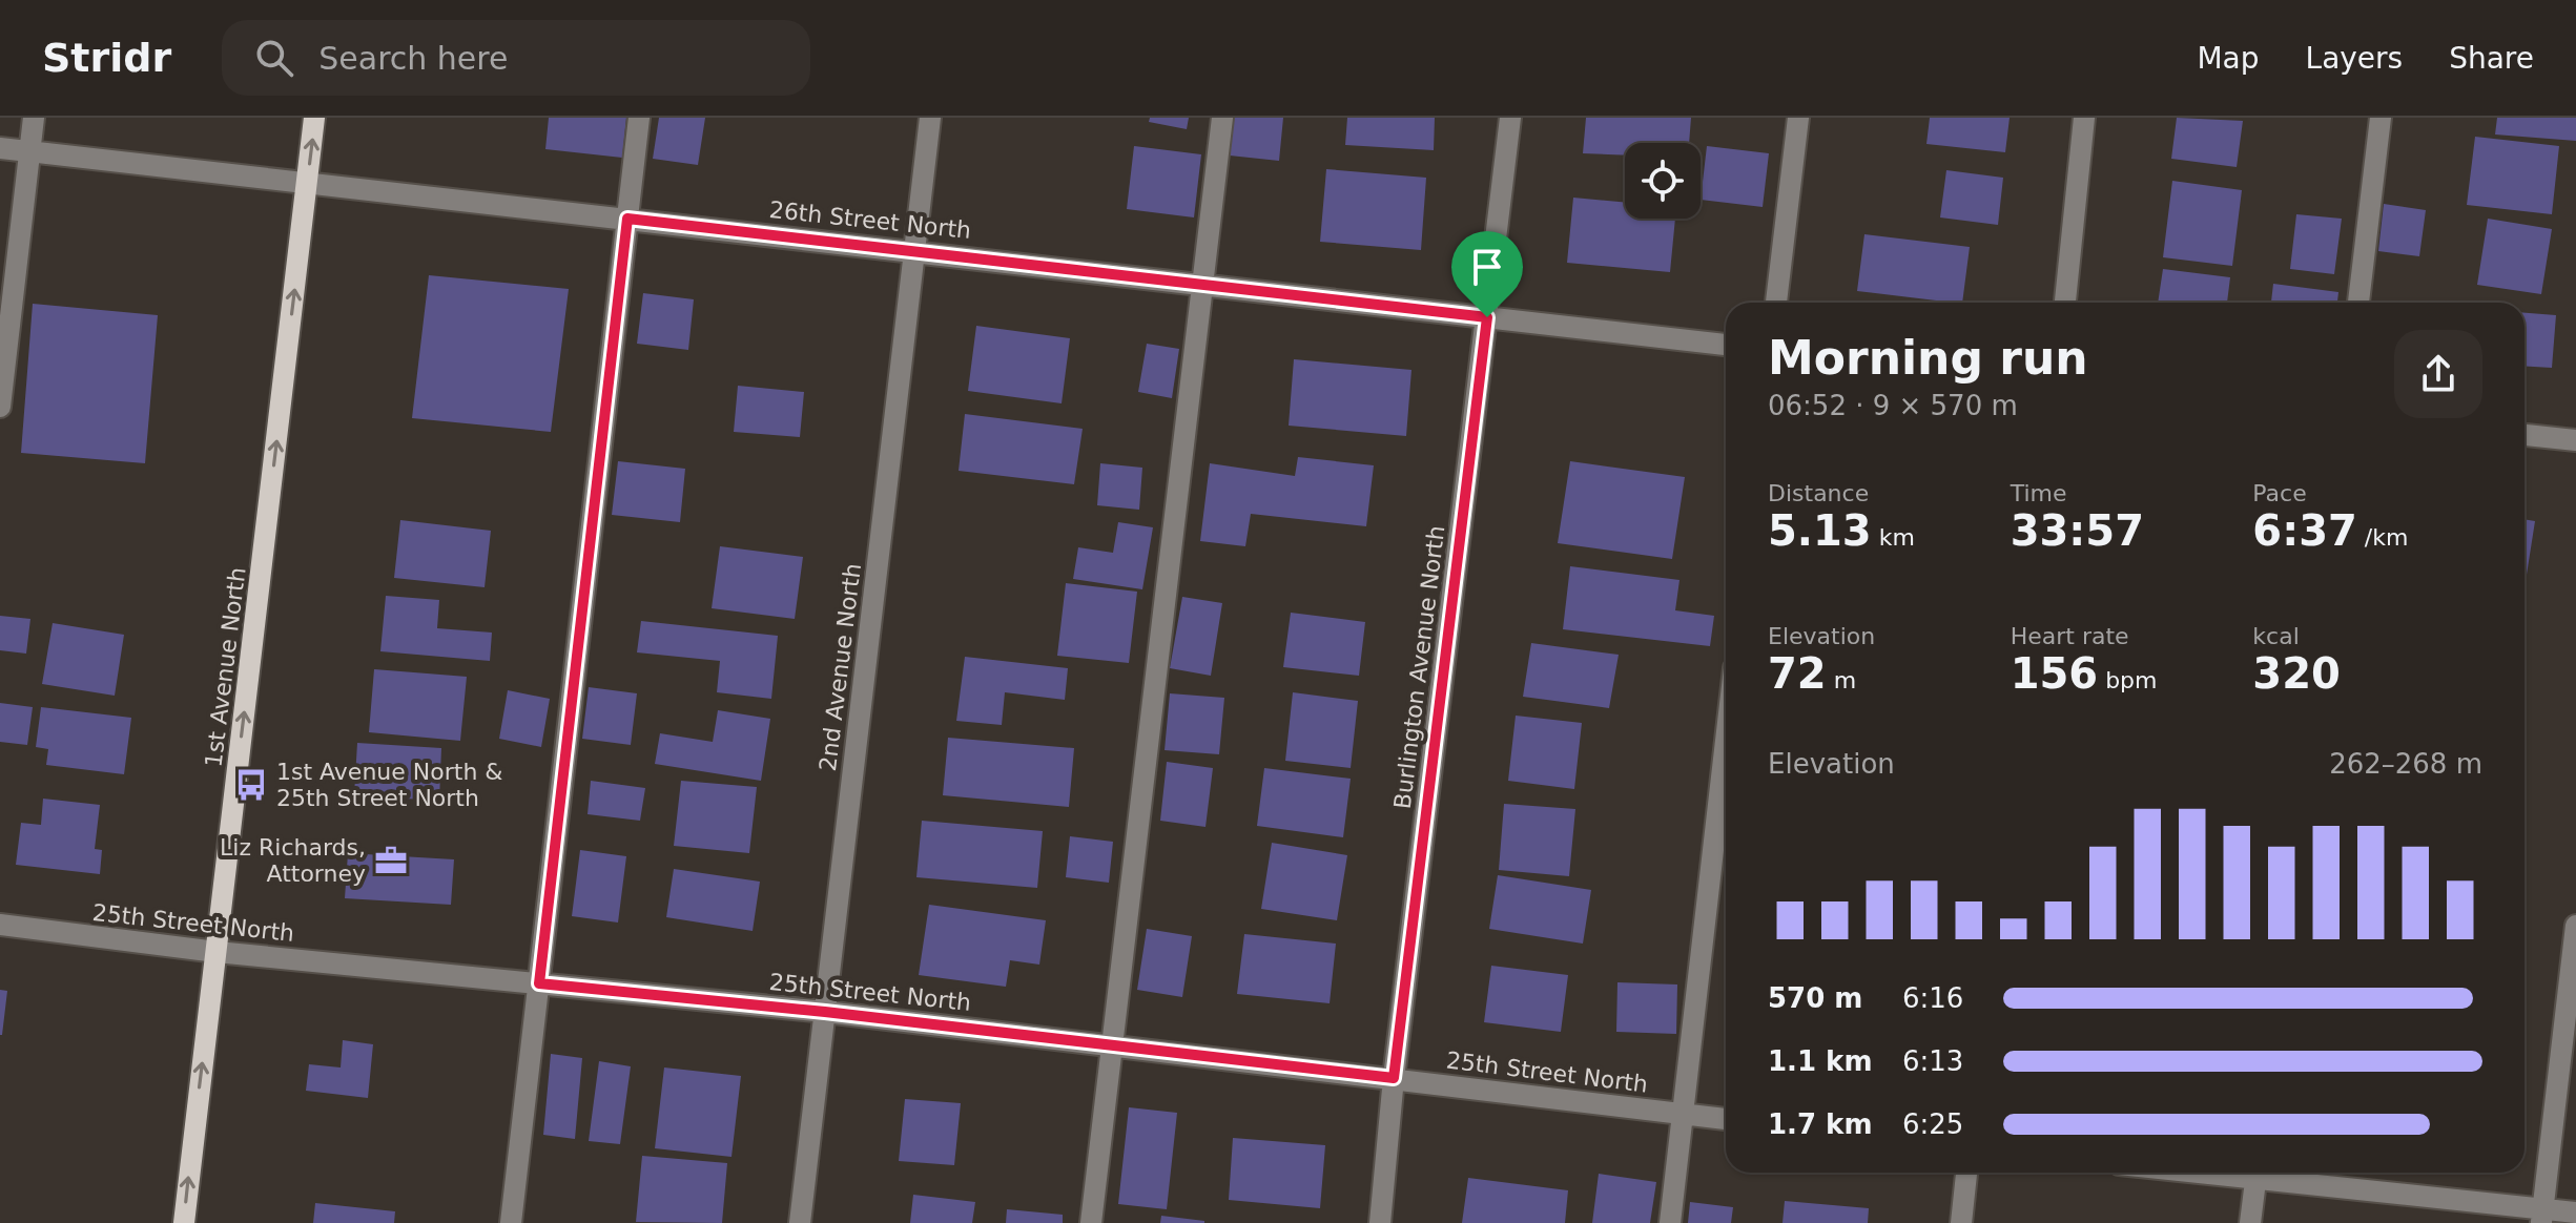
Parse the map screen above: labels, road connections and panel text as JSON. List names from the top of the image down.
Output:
{
  "streets": {
    "main road": ["1st Avenue North"],
    "street": [
      "26th Street North",
      "2nd Avenue North",
      "Burlington Avenue North",
      "25th Street North"
    ]
  },
  "crossings": [
    ["26th Street North", "1st Avenue North"],
    ["26th Street North", "2nd Avenue North"],
    ["26th Street North", "Burlington Avenue North"],
    ["1st Avenue North", "25th Street North"],
    ["2nd Avenue North", "25th Street North"],
    ["Burlington Avenue North", "25th Street North"]
  ],
  "one_way": ["1st Avenue North"],
  "places": {
    "bus stop": ["1st Avenue North & 25th Street North"],
    "office": ["Liz Richards, Attorney"]
  },
  "page": {
    "header": "Stridr",
    "search": "Search here",
    "nav": ["Map", "Layers", "Share"],
    "heading": ["Morning run", "06:52 · 9 × 570 m"],
    "stats": [
      ["Distance", "5.13 km"],
      ["Time", "33:57"],
      ["Pace", "6:37 /km"],
      ["Elevation", "72 m"],
      ["Heart rate", "156 bpm"],
      ["kcal", "320"]
    ],
    "chart": ["Elevation", "262–268 m"],
    "list": [
      {
        "name": "570 m",
        "note": "6:16"
      },
      {
        "name": "1.1 km",
        "note": "6:13"
      },
      {
        "name": "1.7 km",
        "note": "6:25"
      }
    ]
  }
}
